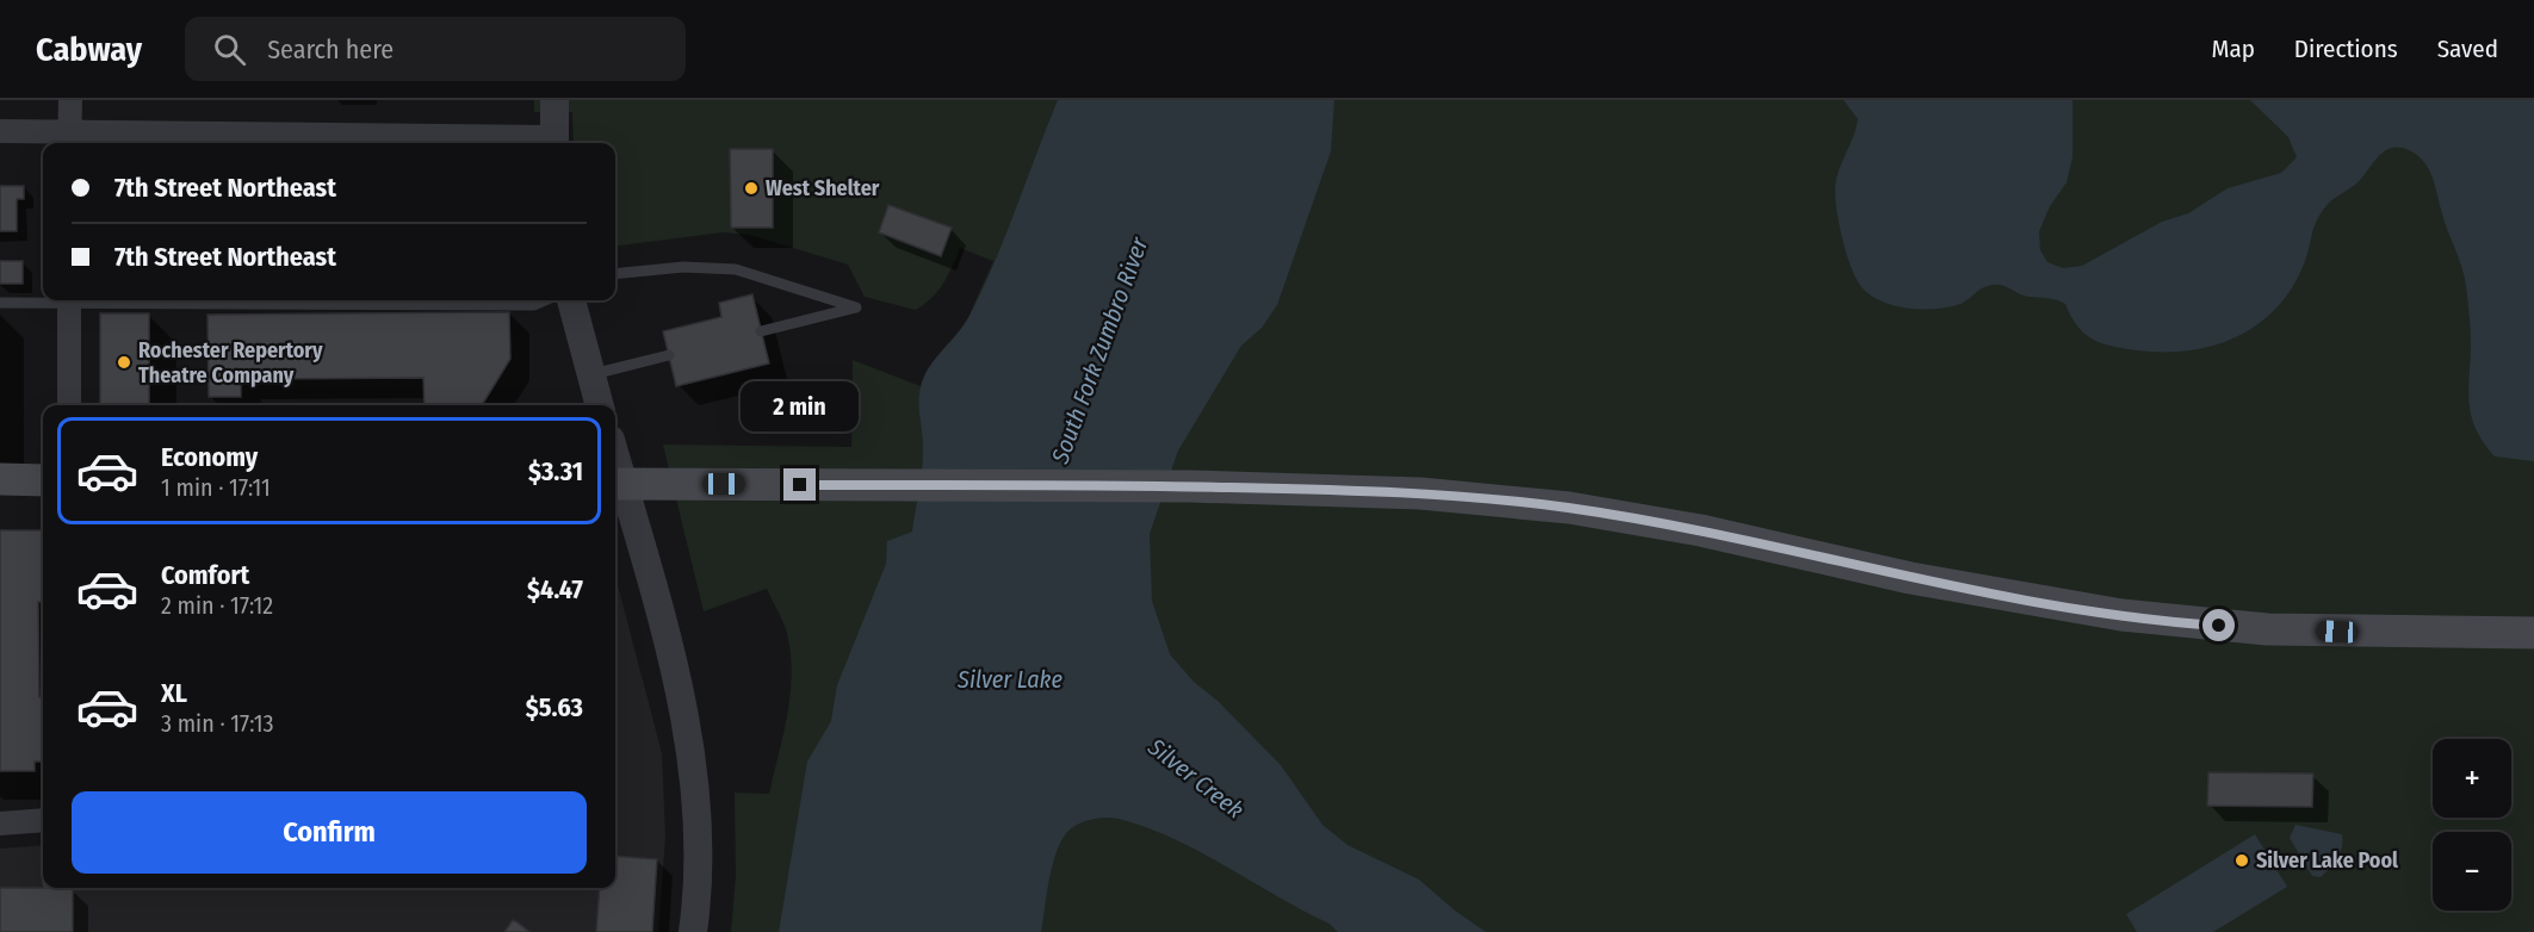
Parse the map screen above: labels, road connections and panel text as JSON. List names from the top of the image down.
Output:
{
  "water": ["South Fork Zumbro River", "Silver Lake", "Silver Creek"],
  "places": ["West Shelter", "Rochester Repertory Theatre Company", "Silver Lake Pool"],
  "page": {
    "header": "Cabway",
    "search": "Search here",
    "nav": ["Map", "Directions", "Saved"],
    "banner": ["7th Street Northeast", "7th Street Northeast"],
    "bubble": "2 min",
    "list": [
      {
        "name": "Economy",
        "note": "1 min · 17:11",
        "value": "$3.31"
      },
      {
        "name": "Comfort",
        "note": "2 min · 17:12",
        "value": "$4.47"
      },
      {
        "name": "XL",
        "note": "3 min · 17:13",
        "value": "$5.63"
      }
    ],
    "map_buttons": ["+", "−"],
    "buttons": "Confirm"
  }
}
